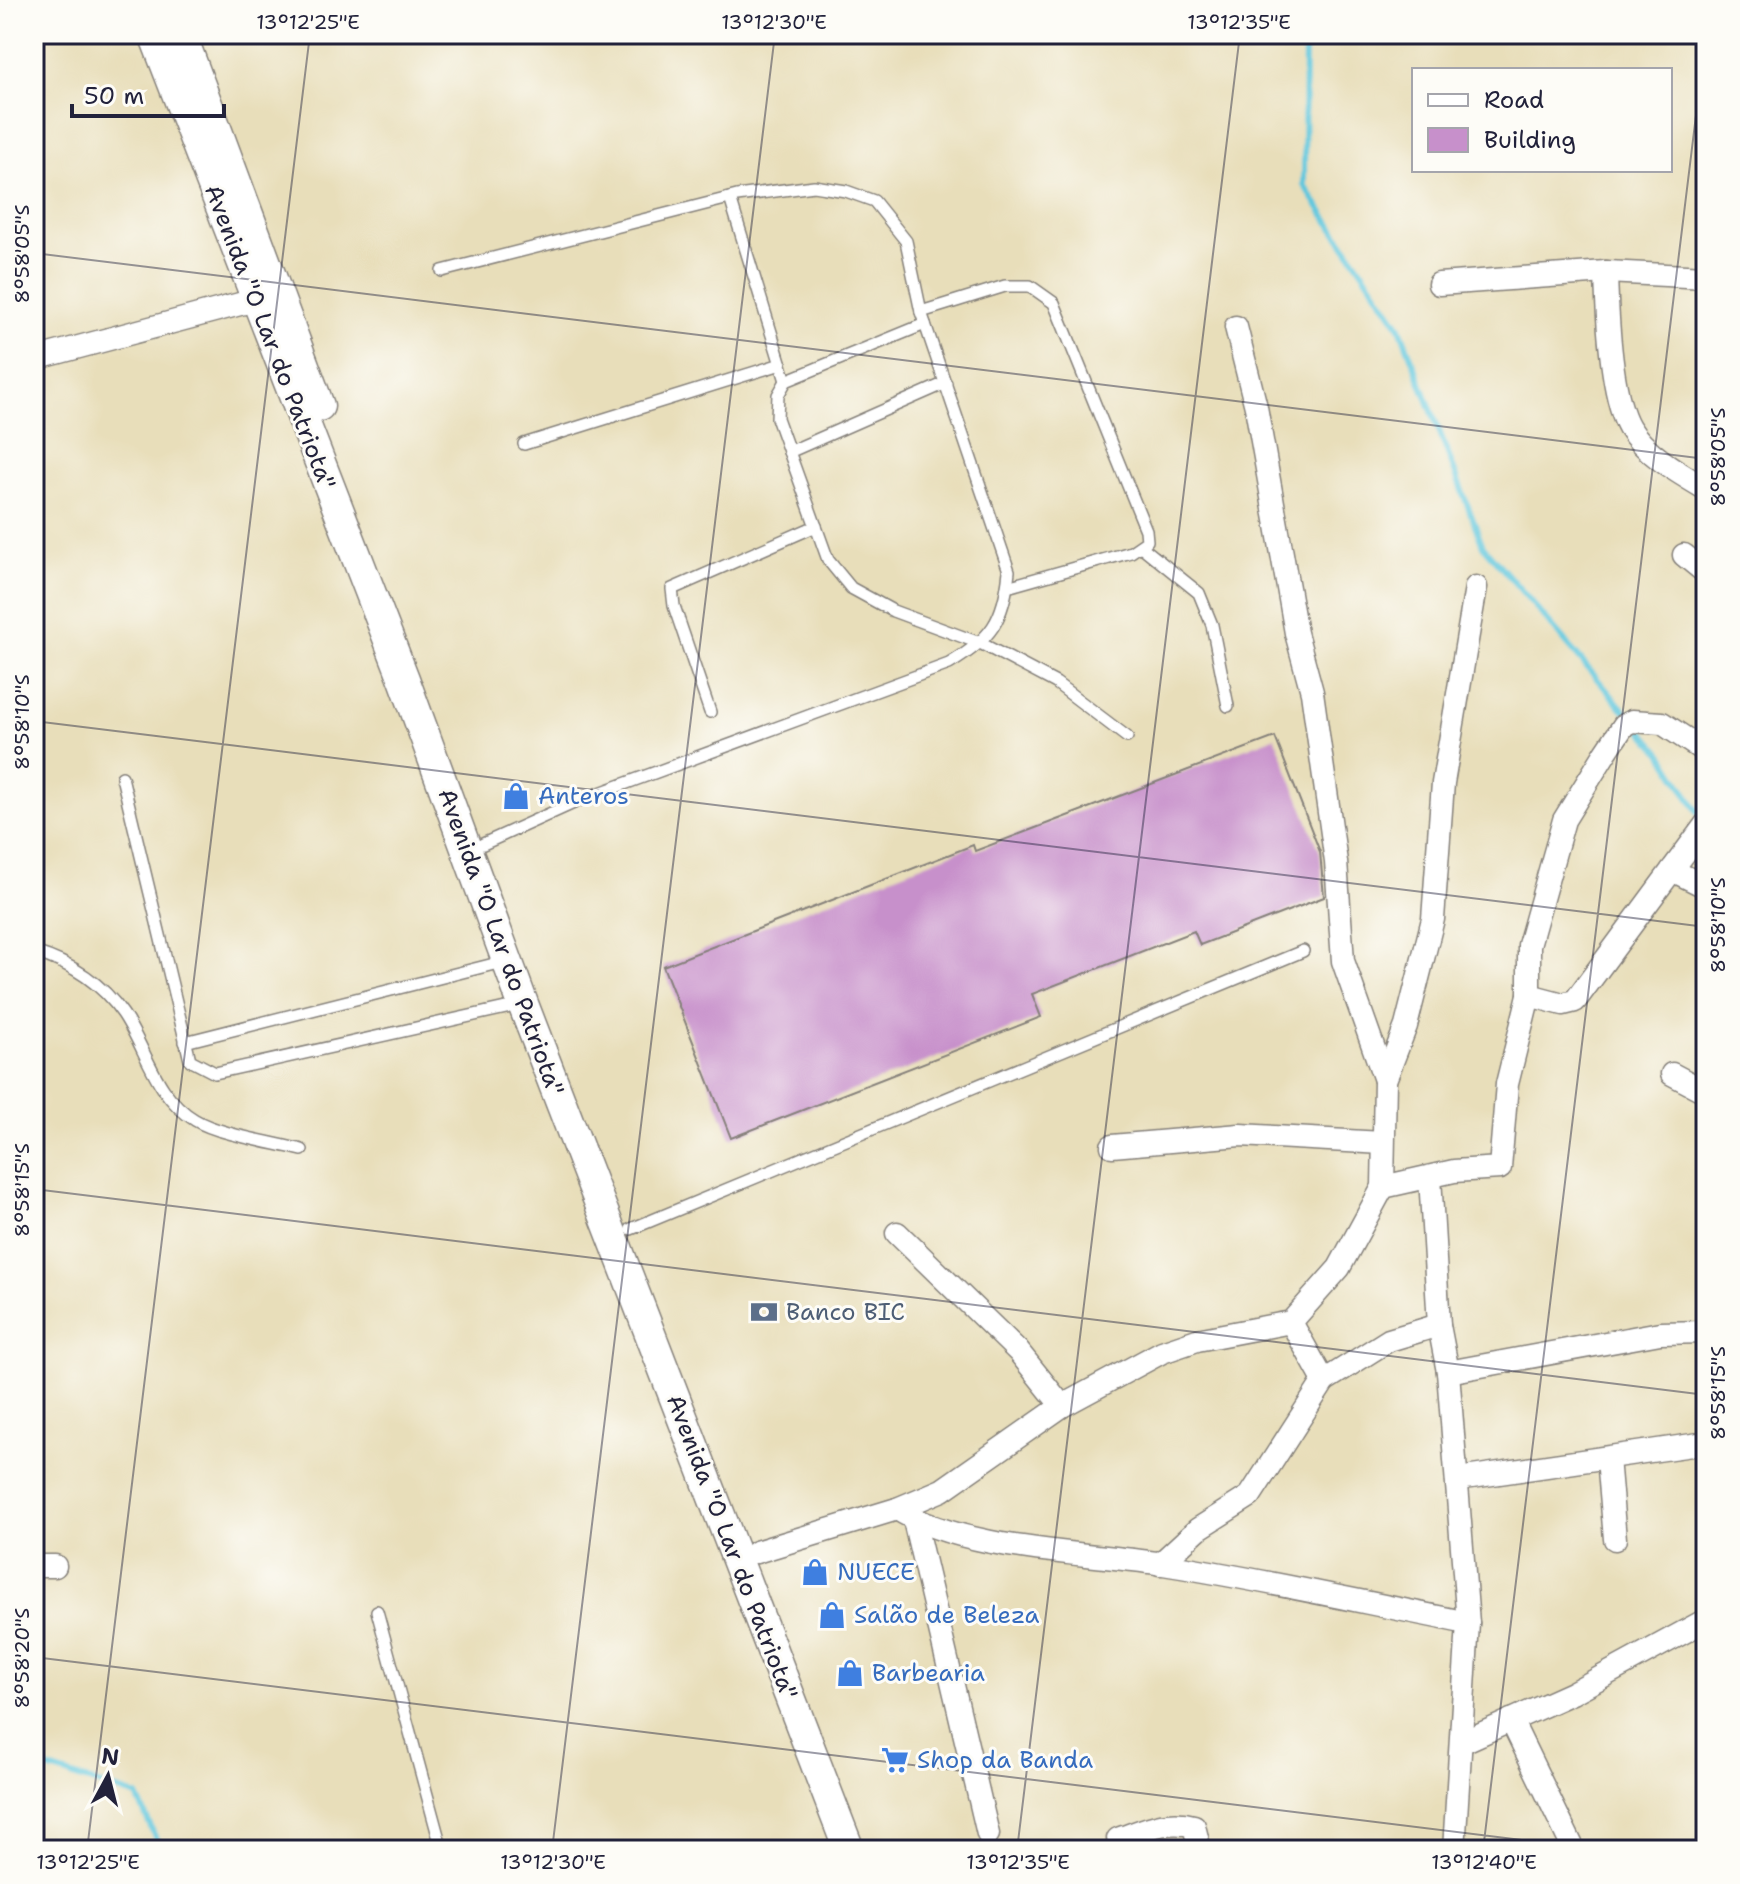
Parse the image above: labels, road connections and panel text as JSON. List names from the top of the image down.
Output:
{
  "streets": {
    "main road": ["Avenida \"O Lar do Patriota\""]
  },
  "places": {
    "shop": [
      "Anteros",
      "NUECE",
      "Salão de Beleza",
      "Barbearia"
    ],
    "bank": ["Banco BIC"],
    "supermarket": ["Shop da Banda"]
  },
  "legend": ["Road", "Building"],
  "scale_bar": "50 m",
  "north": "top",
  "coordinates": [
    "13°12'25\"E",
    "13°12'30\"E",
    "13°12'35\"E",
    "8°58'05\"S",
    "8°58'10\"S",
    "8°58'15\"S",
    "8°58'20\"S",
    "13°12'40\"E"
  ]
}
